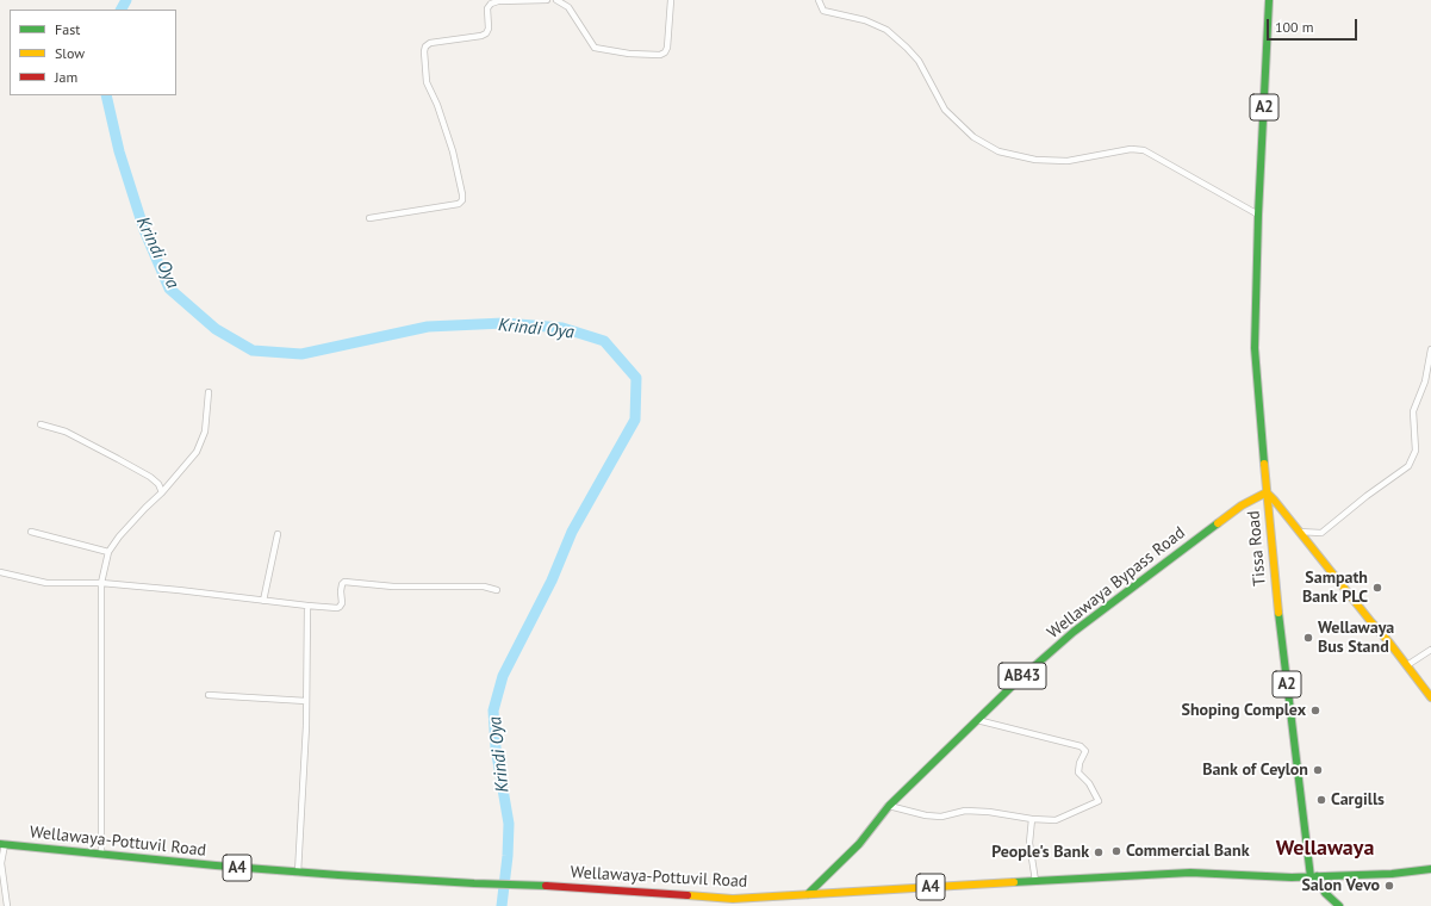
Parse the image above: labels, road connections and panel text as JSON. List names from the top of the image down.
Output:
{
  "streets": {
    "main road": [
      "A2",
      "Tissa Road",
      "Wellawaya Bypass Road",
      "AB43",
      "Wellawaya-Pottuvil Road",
      "A4"
    ]
  },
  "crossings": [
    ["A2", "Tissa Road"],
    ["Tissa Road", "Wellawaya Bypass Road"],
    ["Tissa Road", "Wellawaya-Pottuvil Road"],
    ["Wellawaya Bypass Road", "Wellawaya-Pottuvil Road"]
  ],
  "districts": ["Wellawaya"],
  "water": ["Krindi Oya"],
  "places": [
    "Sampath Bank PLC",
    "Wellawaya Bus Stand",
    "Shoping Complex",
    "Bank of Ceylon",
    "Cargills",
    "Commercial Bank",
    "People's Bank",
    "Salon Vevo"
  ],
  "legend": ["Fast", "Slow", "Jam"],
  "scale_bar": "100 m"
}
